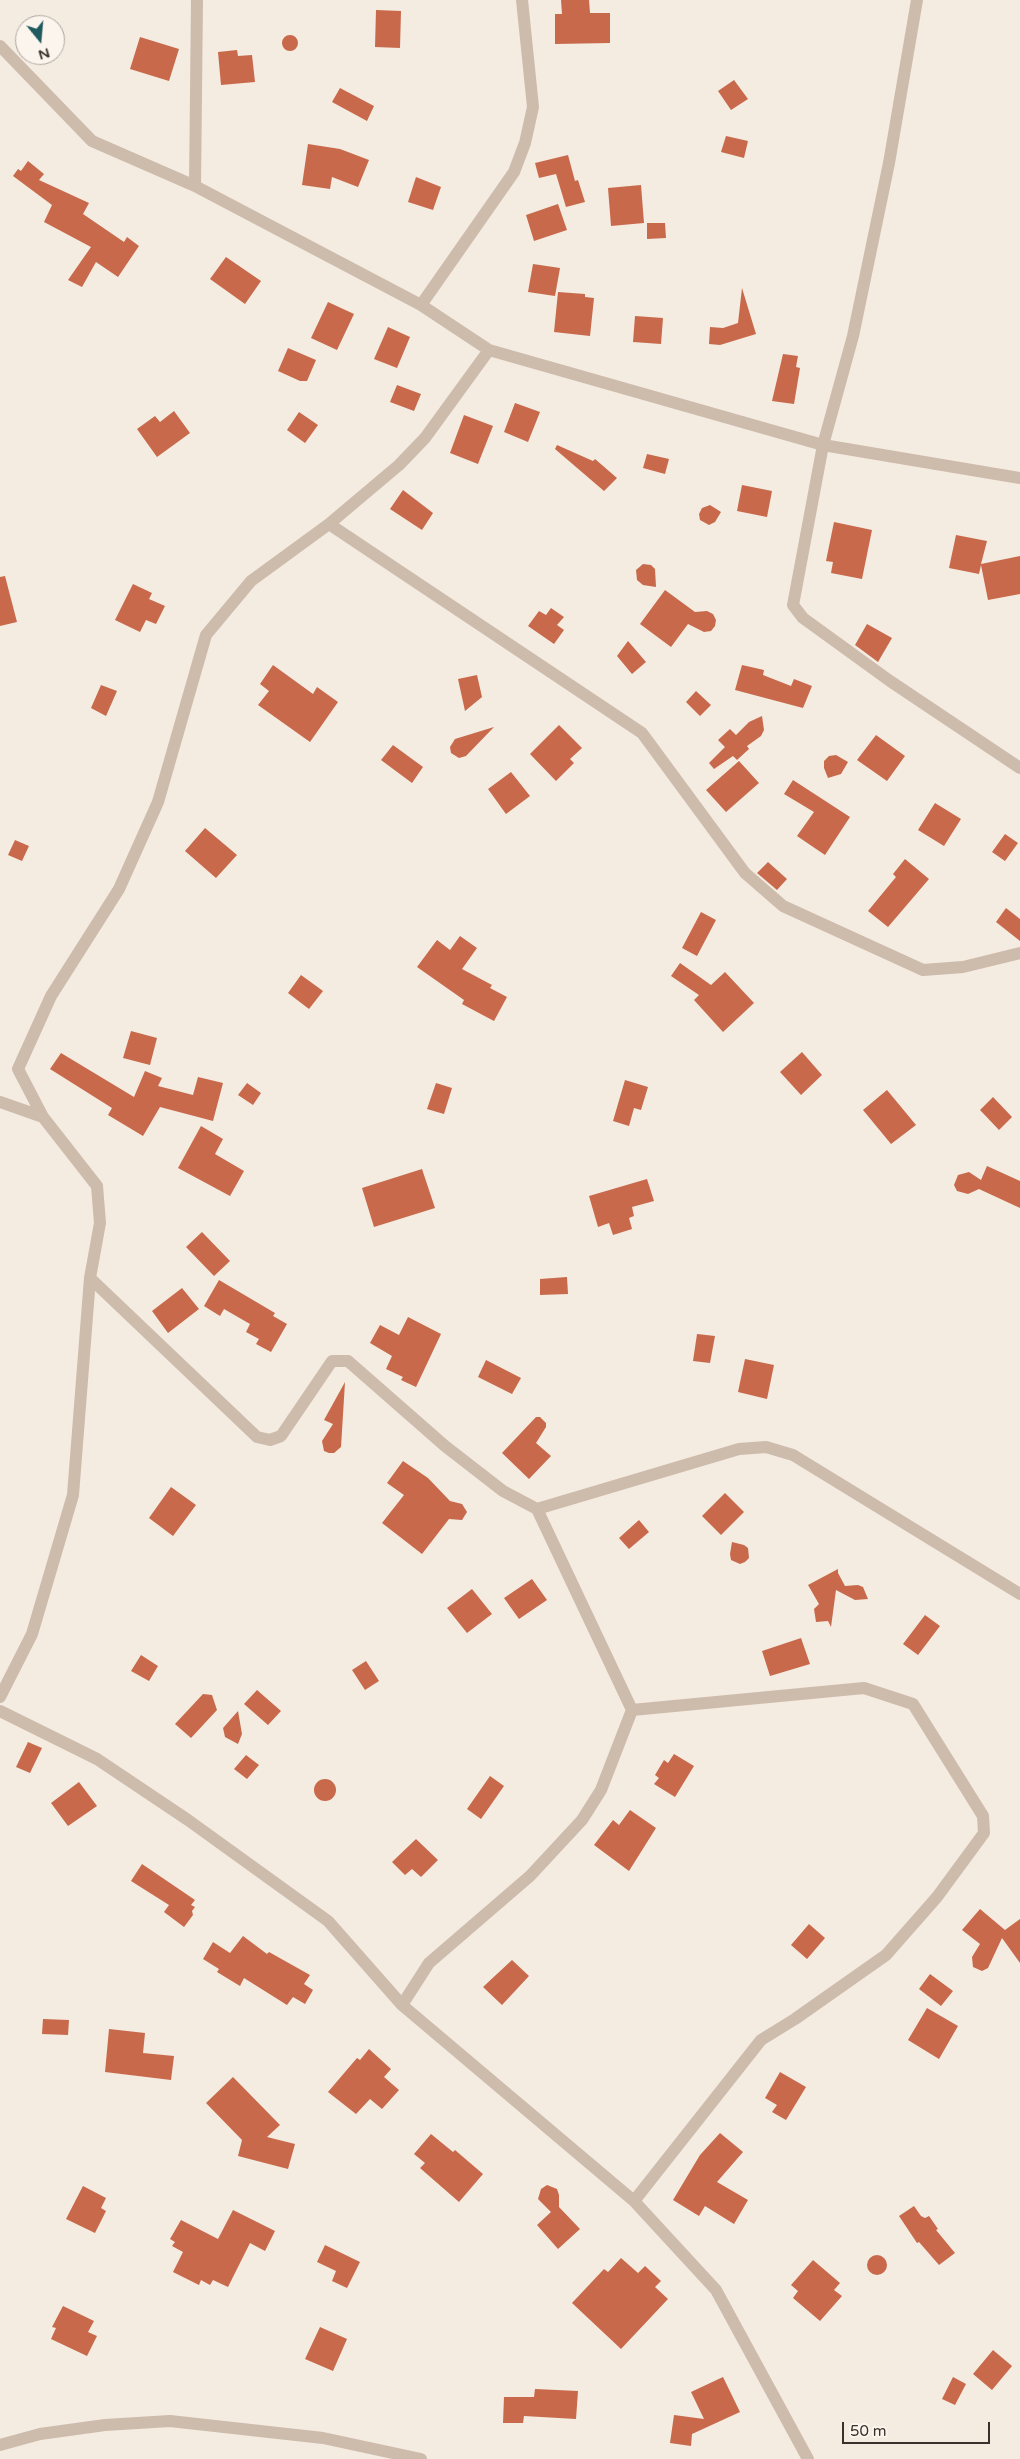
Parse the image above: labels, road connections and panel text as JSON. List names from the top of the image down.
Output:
{
  "scale_bar": "50 m",
  "north": "bottom"
}
